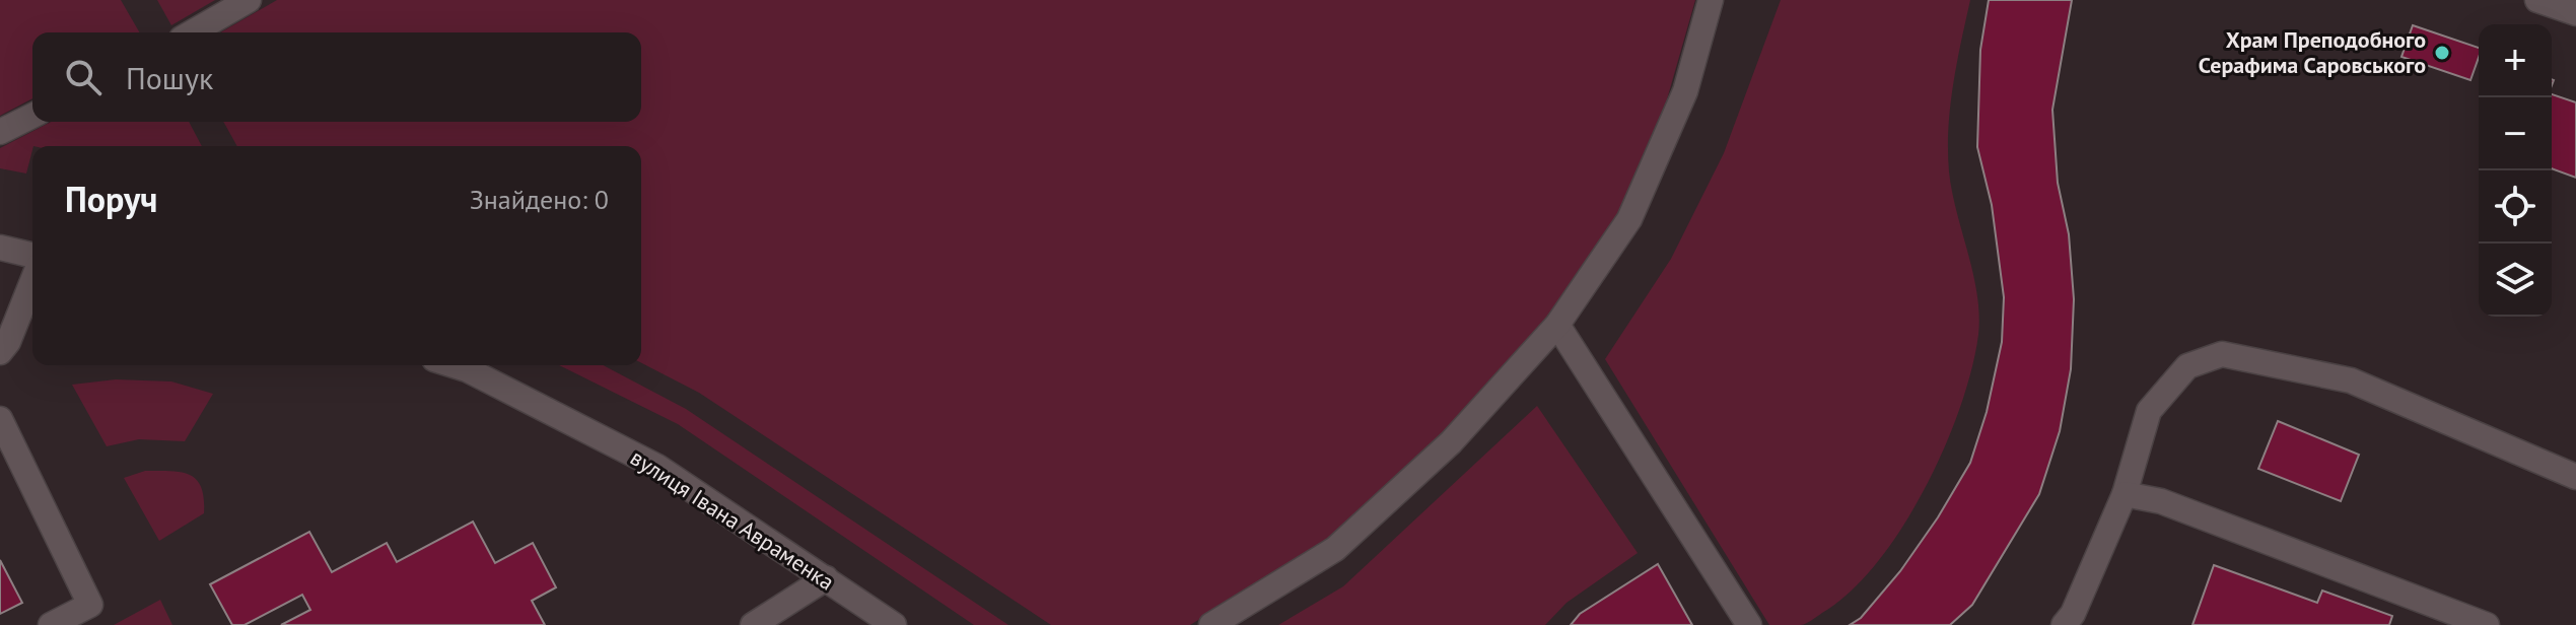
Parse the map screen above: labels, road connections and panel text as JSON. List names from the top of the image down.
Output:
{
  "streets": {
    "street": ["вулиця Івана Авраменка"]
  },
  "places": ["Храм Преподобного Серафима Саровського"],
  "page": {
    "map_buttons": ["+", "−"],
    "search": "Пошук",
    "heading": ["Поруч", "Знайдено: 0"]
  }
}
